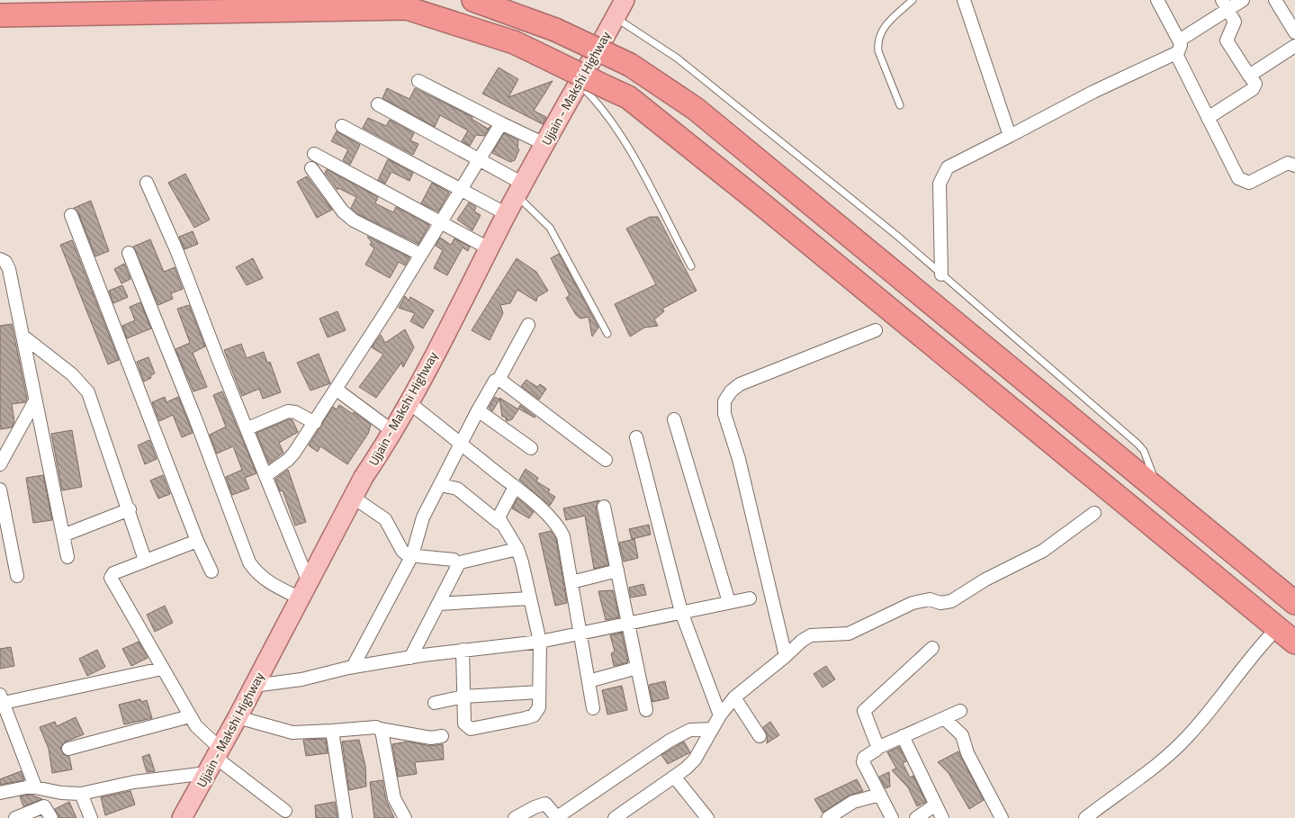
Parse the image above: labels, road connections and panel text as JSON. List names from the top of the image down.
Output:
{
  "streets": {
    "main road": ["Ujjain - Makshi Highway"]
  }
}
